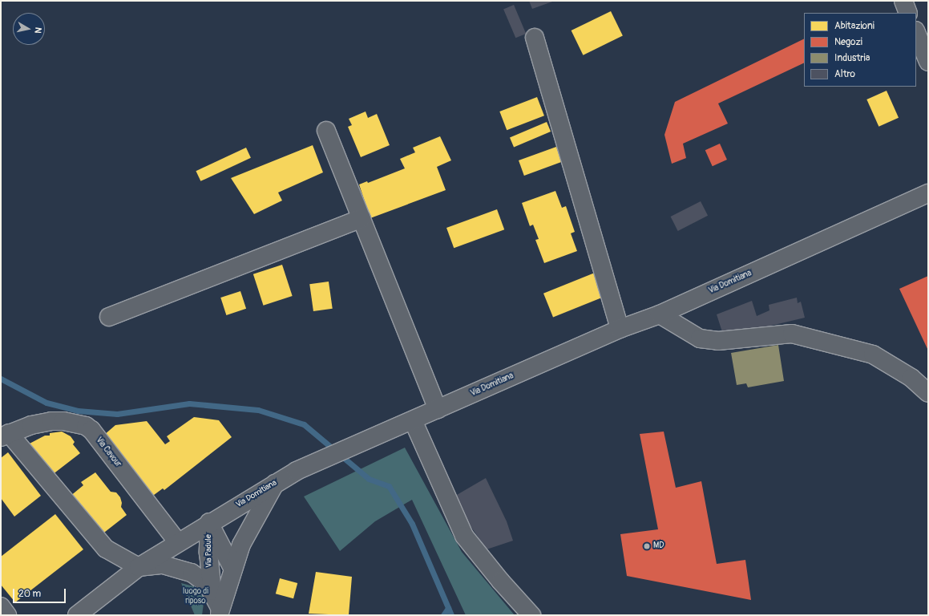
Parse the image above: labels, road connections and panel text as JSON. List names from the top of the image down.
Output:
{
  "streets": {
    "street": ["Via Domitiana", "Via Cavour", "Via Padule"]
  },
  "crossings": [
    ["Via Domitiana", "Via Cavour"],
    ["Via Domitiana", "Via Padule"],
    ["Via Cavour", "Via Padule"]
  ],
  "parks": ["luogo di riposo"],
  "places": ["MD"],
  "legend": [
    "Abitazioni",
    "Negozi",
    "Industria",
    "Altro"
  ],
  "scale_bar": "20 m",
  "north": "right"
}
